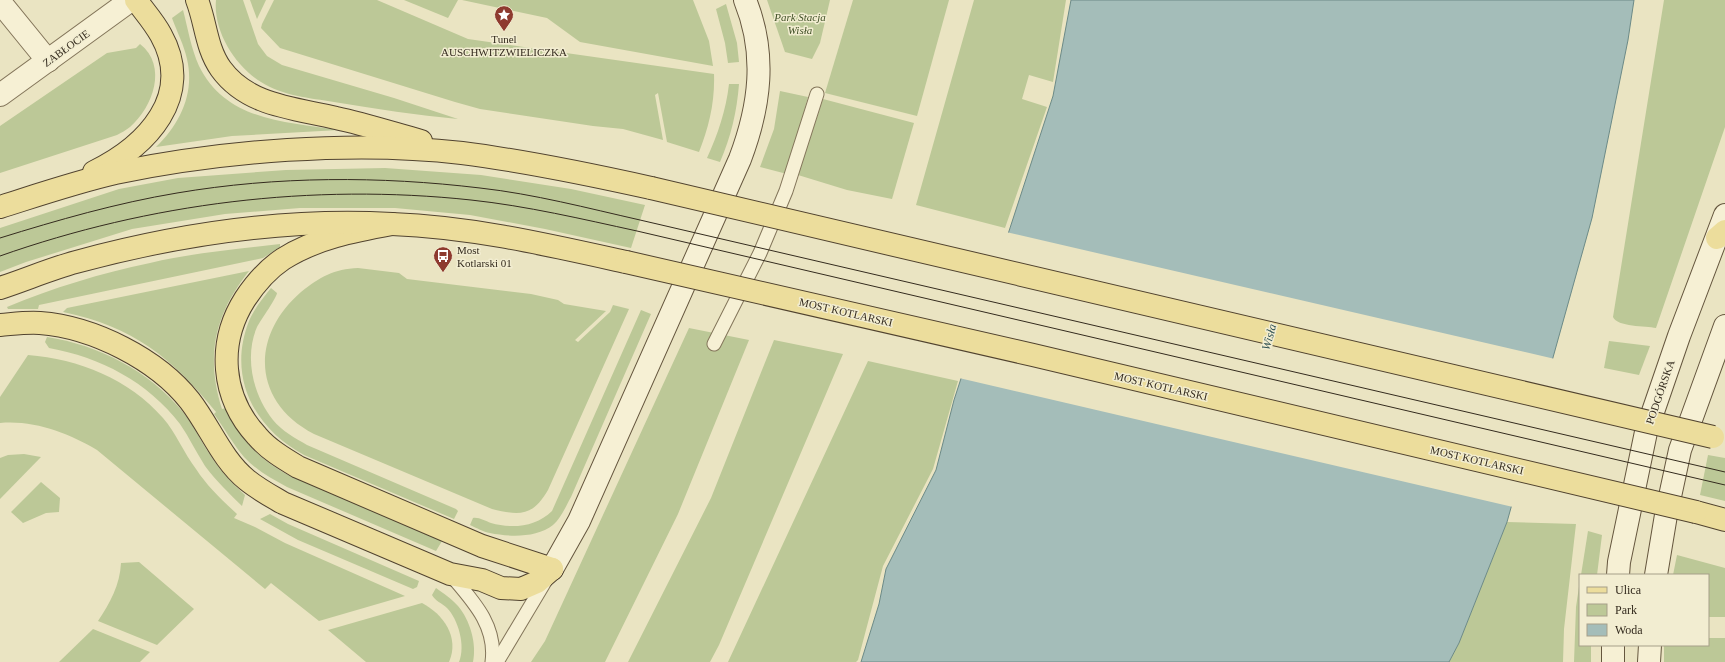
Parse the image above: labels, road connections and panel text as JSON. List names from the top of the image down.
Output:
{
  "streets": {
    "main road": ["MOST KOTLARSKI"],
    "street": ["ZABŁOCIE", "PODGÓRSKA"]
  },
  "water": ["Wisła"],
  "parks": ["Park Stacja Wisła"],
  "places": {
    "place": ["Tunel AUSCHWITZWIELICZKA"],
    "bus stop": ["Most Kotlarski 01"]
  },
  "legend": ["Ulica", "Park", "Woda"]
}
